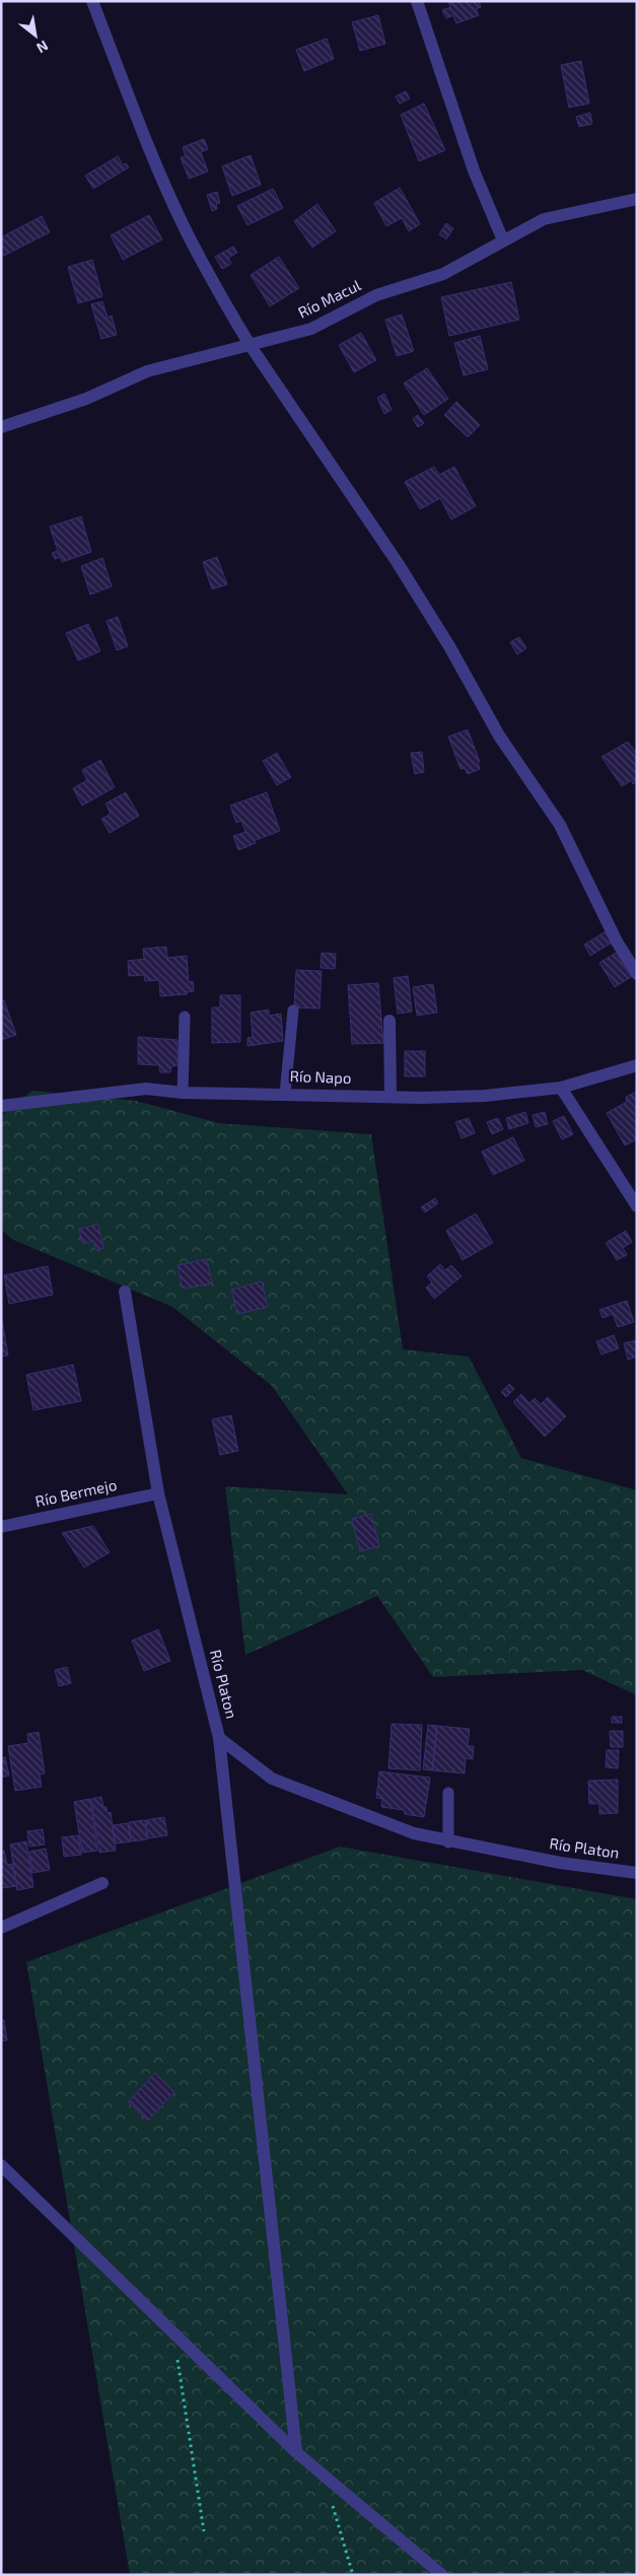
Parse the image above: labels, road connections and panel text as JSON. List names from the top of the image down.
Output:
{
  "streets": {
    "street": [
      "Río Macul",
      "Río Napo",
      "Río Bermejo",
      "Río Platon"
    ]
  },
  "crossings": [
    ["Río Bermejo", "Río Platon"]
  ],
  "north": "bottom right"
}
